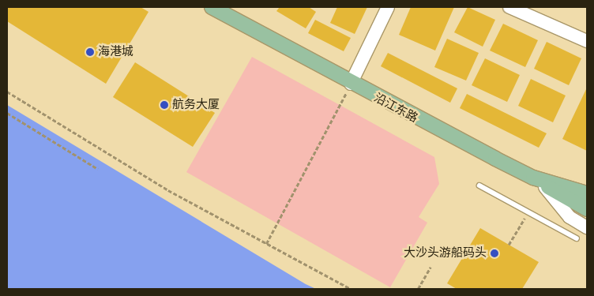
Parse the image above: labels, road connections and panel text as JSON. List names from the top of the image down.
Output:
{
  "streets": {
    "main road": ["沿江东路"]
  },
  "places": ["海港城", "航务大厦", "大沙头游船码头"]
}
